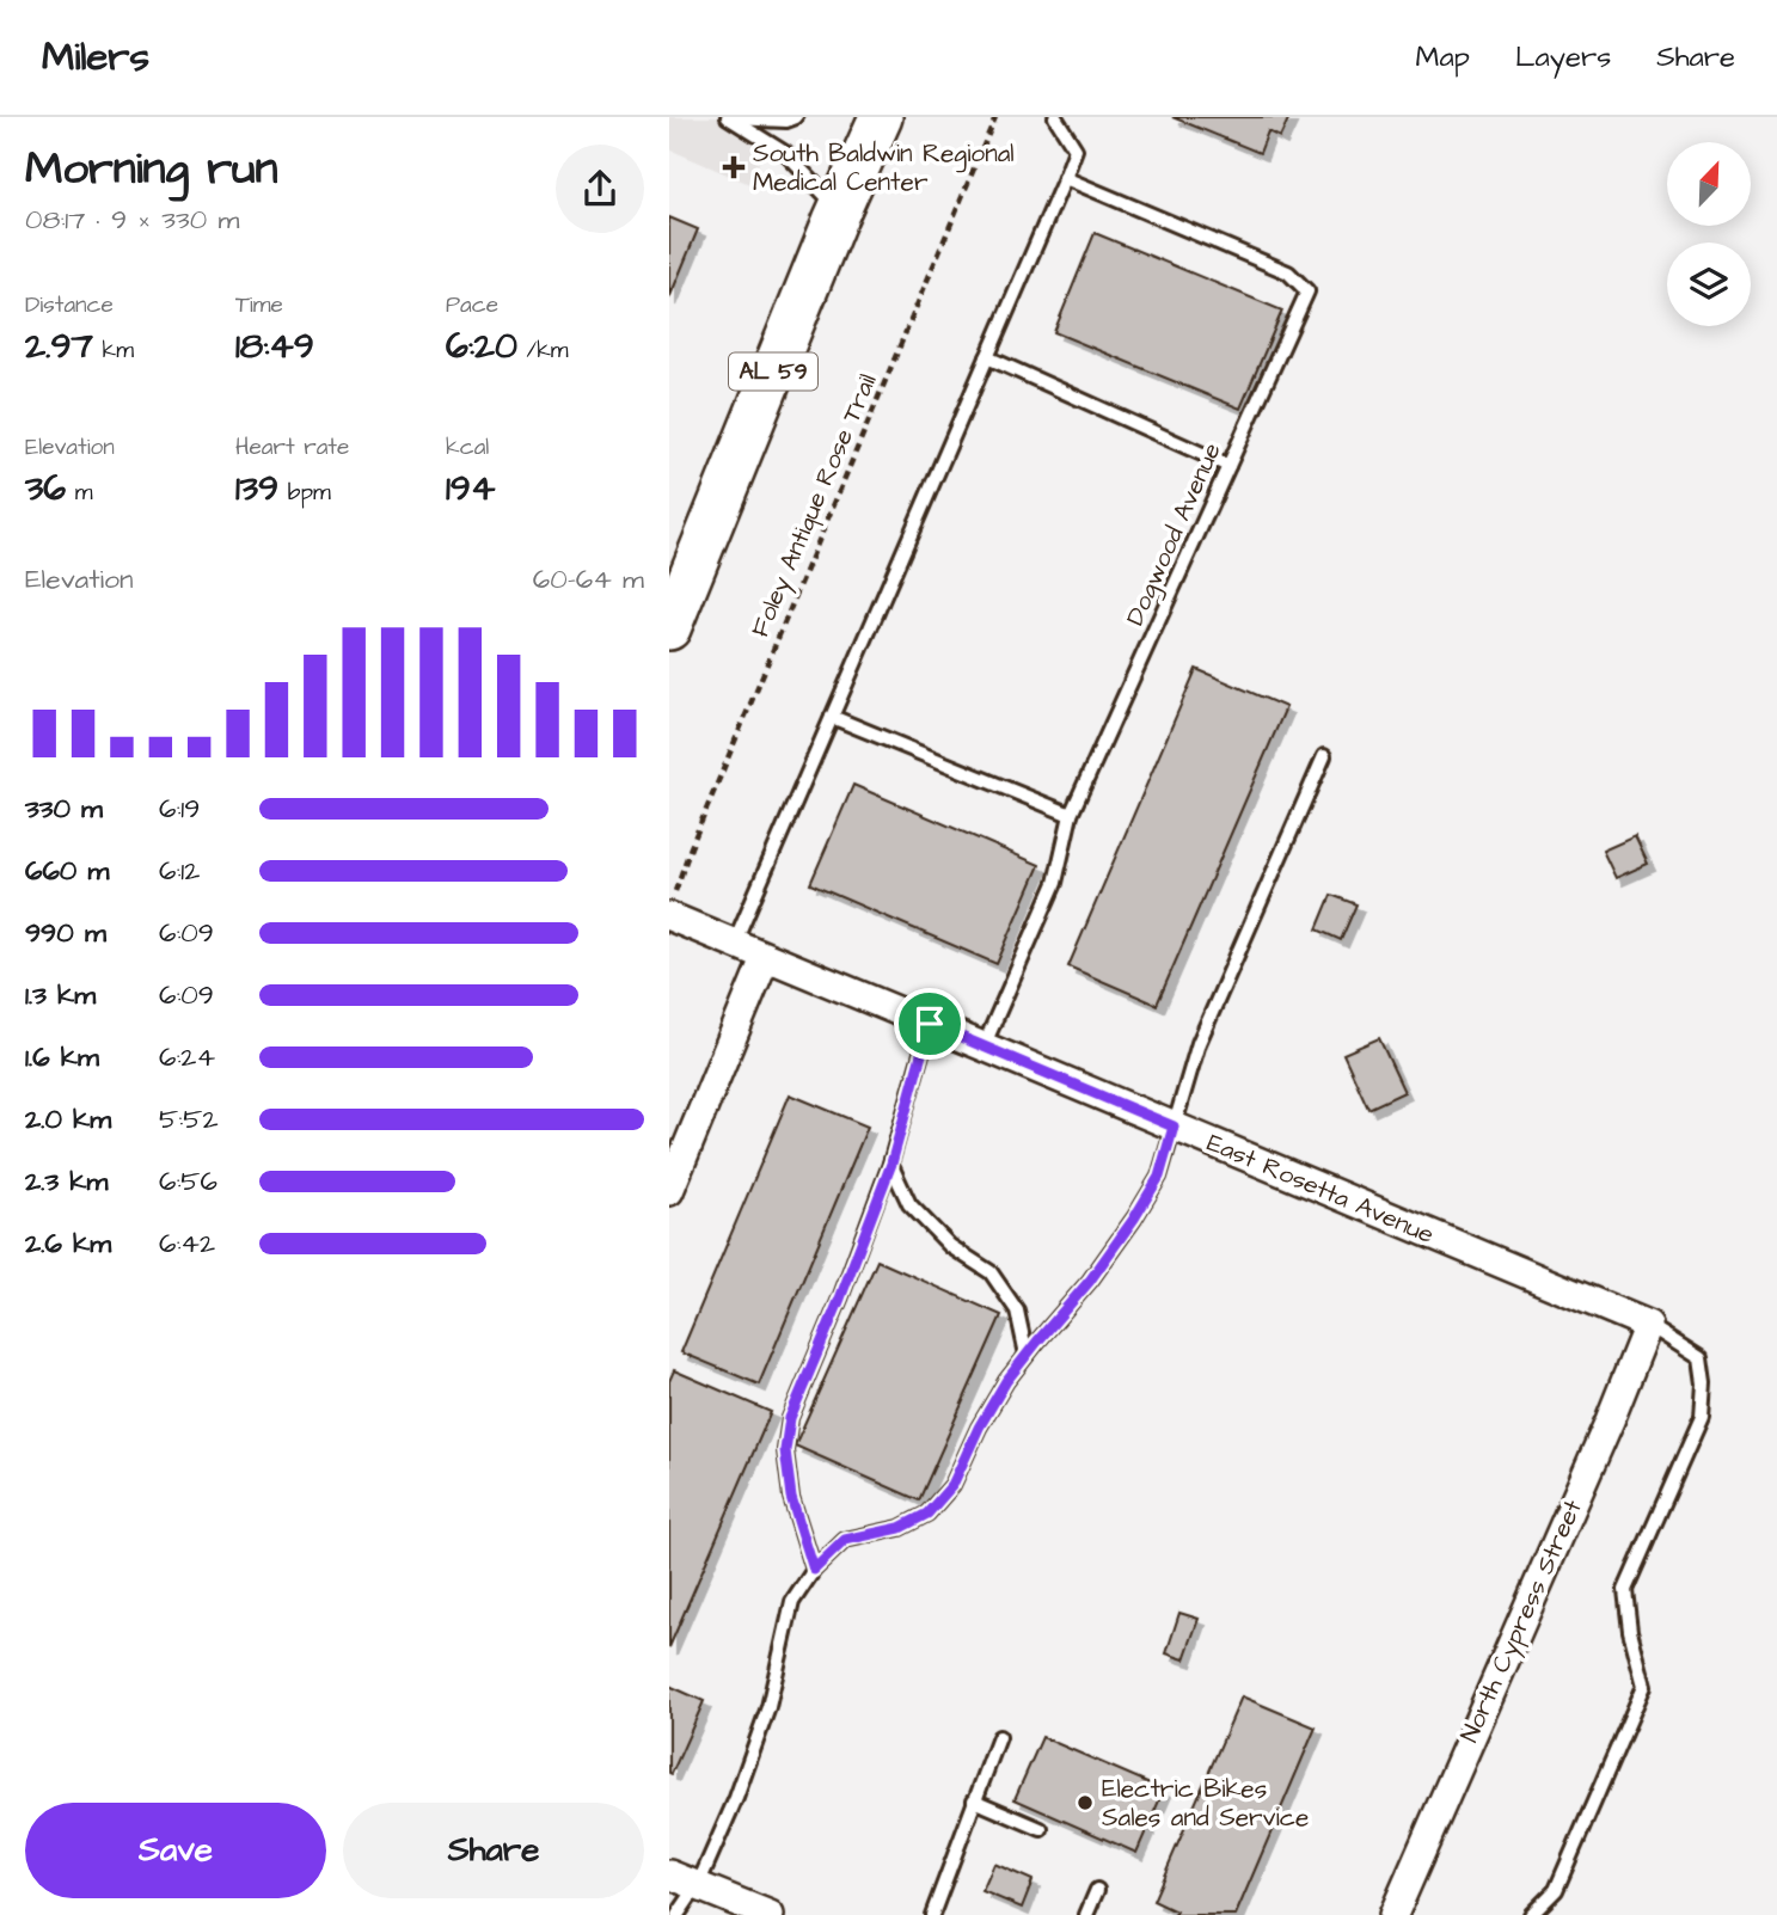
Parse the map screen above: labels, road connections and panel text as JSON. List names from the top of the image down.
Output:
{
  "streets": {
    "main road": ["AL 59"],
    "street": ["East Rosetta Avenue", "North Cypress Street"],
    "lane": ["Dogwood Avenue"],
    "path": ["Foley Antique Rose Trail"]
  },
  "crossings": [
    ["Foley Antique Rose Trail", "East Rosetta Avenue"],
    ["Dogwood Avenue", "East Rosetta Avenue"],
    ["East Rosetta Avenue", "North Cypress Street"]
  ],
  "places": {
    "health": ["South Baldwin Regional Medical Center"],
    "other": ["Electric Bikes Sales and Service"]
  },
  "north": "top right",
  "page": {
    "header": "Milers",
    "nav": ["Map", "Layers", "Share"],
    "heading": ["Morning run", "08:17 · 9 × 330 m"],
    "stats": [
      ["Distance", "2.97 km"],
      ["Time", "18:49"],
      ["Pace", "6:20 /km"],
      ["Elevation", "36 m"],
      ["Heart rate", "139 bpm"],
      ["kcal", "194"]
    ],
    "chart": ["Elevation", "60–64 m"],
    "list": [
      {
        "name": "330 m",
        "note": "6:19"
      },
      {
        "name": "660 m",
        "note": "6:12"
      },
      {
        "name": "990 m",
        "note": "6:09"
      },
      {
        "name": "1.3 km",
        "note": "6:09"
      },
      {
        "name": "1.6 km",
        "note": "6:24"
      },
      {
        "name": "2.0 km",
        "note": "5:52"
      },
      {
        "name": "2.3 km",
        "note": "6:56"
      },
      {
        "name": "2.6 km",
        "note": "6:42"
      }
    ],
    "buttons": ["Save", "Share"]
  }
}
